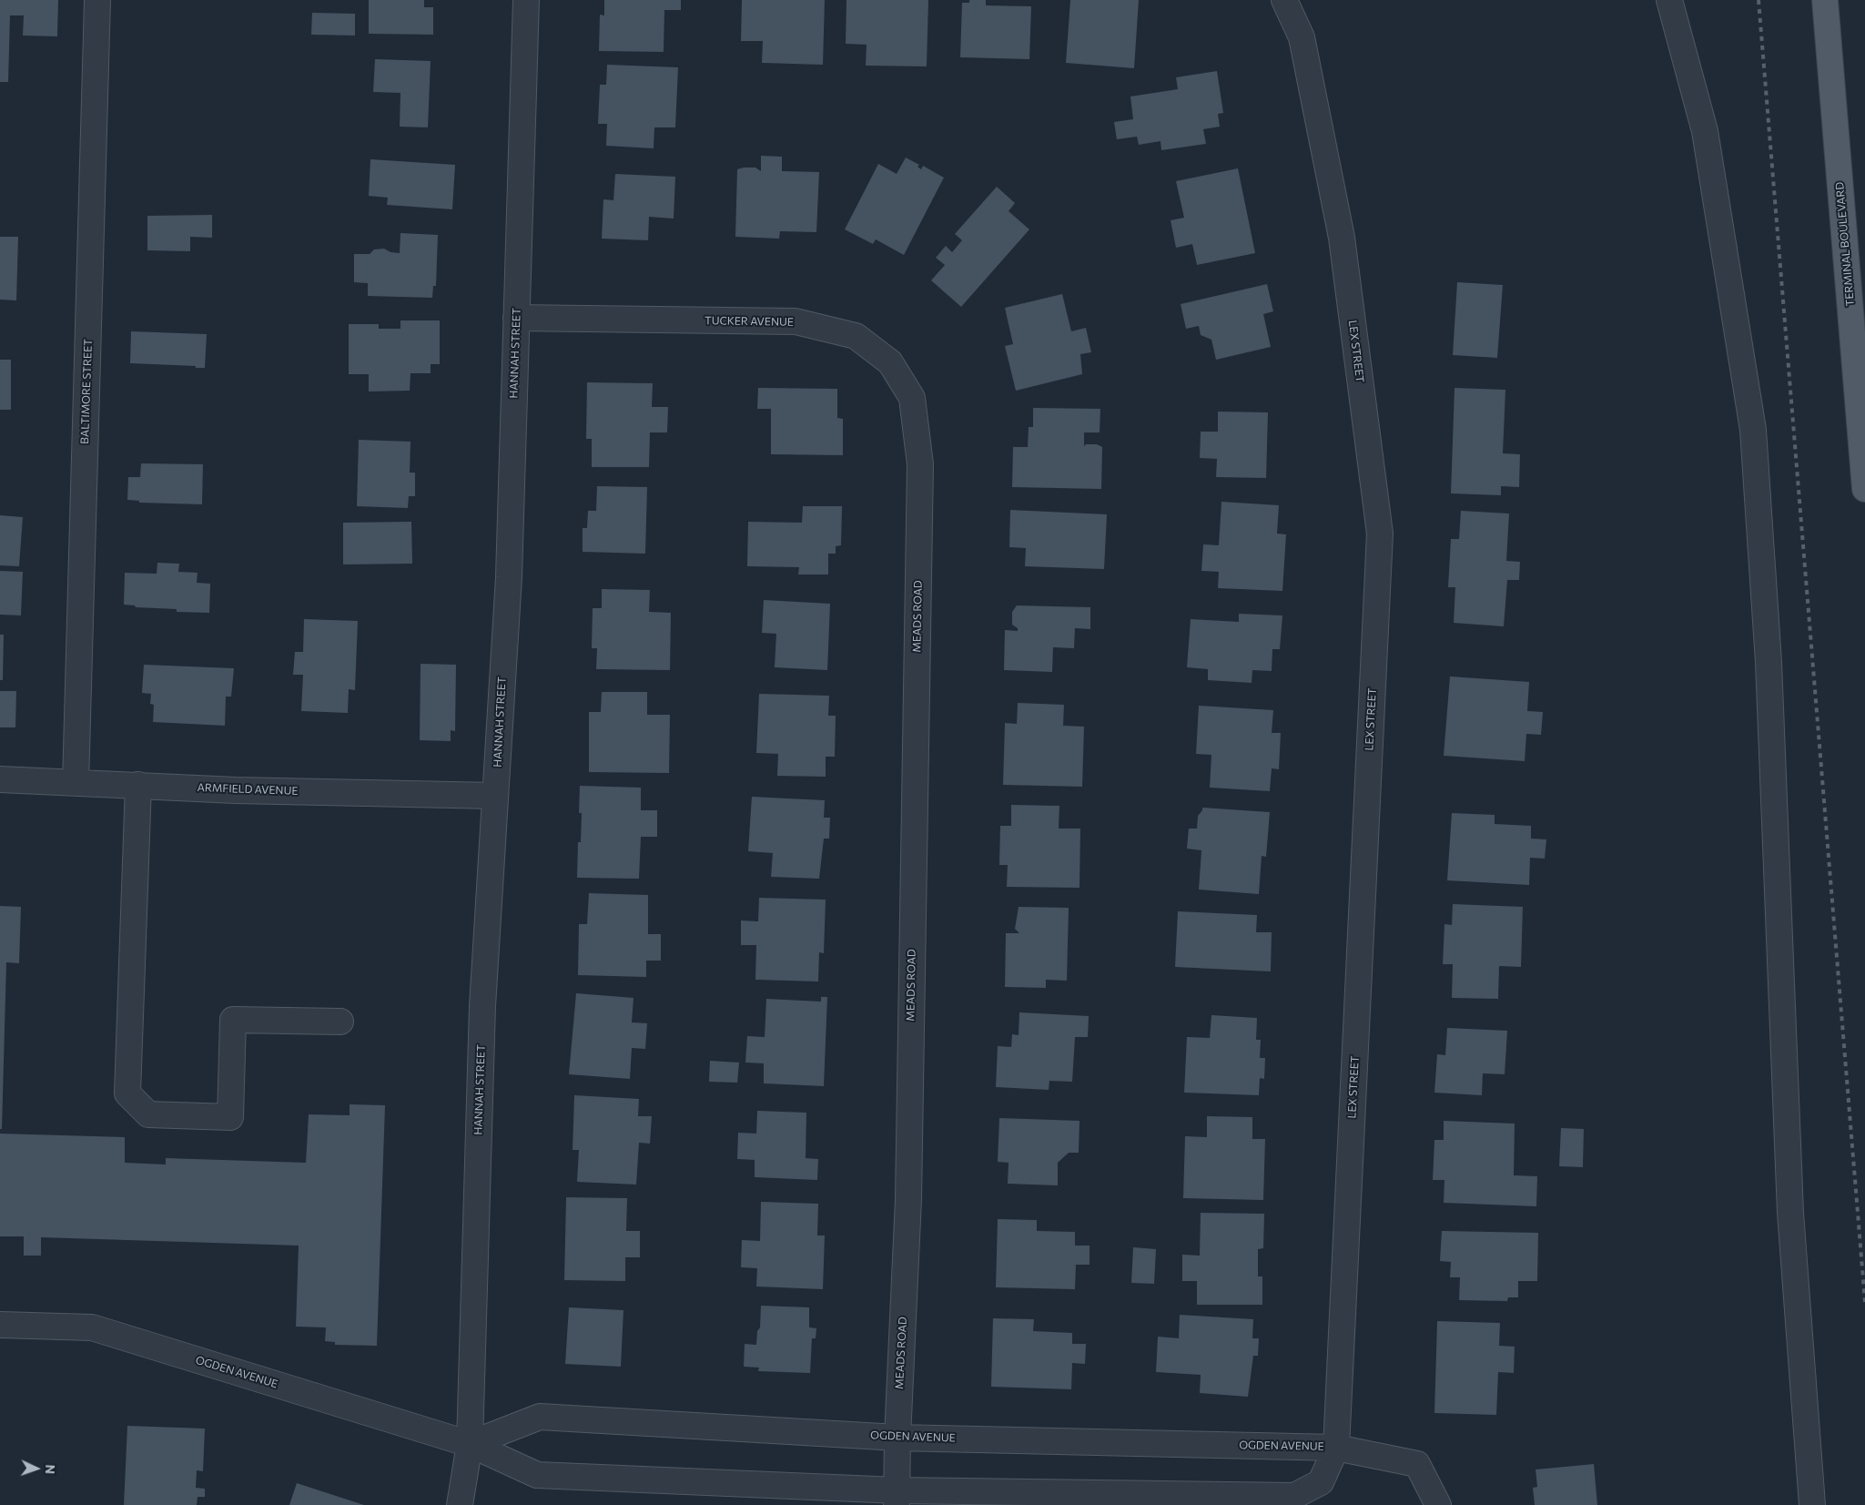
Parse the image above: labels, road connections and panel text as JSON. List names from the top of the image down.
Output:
{
  "streets": {
    "main road": ["TERMINAL BOULEVARD"],
    "street": [
      "TUCKER AVENUE",
      "LEX STREET",
      "HANNAH STREET",
      "BALTIMORE STREET",
      "MEADS ROAD",
      "ARMFIELD AVENUE",
      "OGDEN AVENUE"
    ]
  },
  "crossings": [
    ["TUCKER AVENUE", "HANNAH STREET"],
    ["TUCKER AVENUE", "MEADS ROAD"],
    ["LEX STREET", "OGDEN AVENUE"],
    ["HANNAH STREET", "ARMFIELD AVENUE"],
    ["HANNAH STREET", "OGDEN AVENUE"],
    ["BALTIMORE STREET", "ARMFIELD AVENUE"],
    ["MEADS ROAD", "OGDEN AVENUE"]
  ],
  "north": "right"
}
